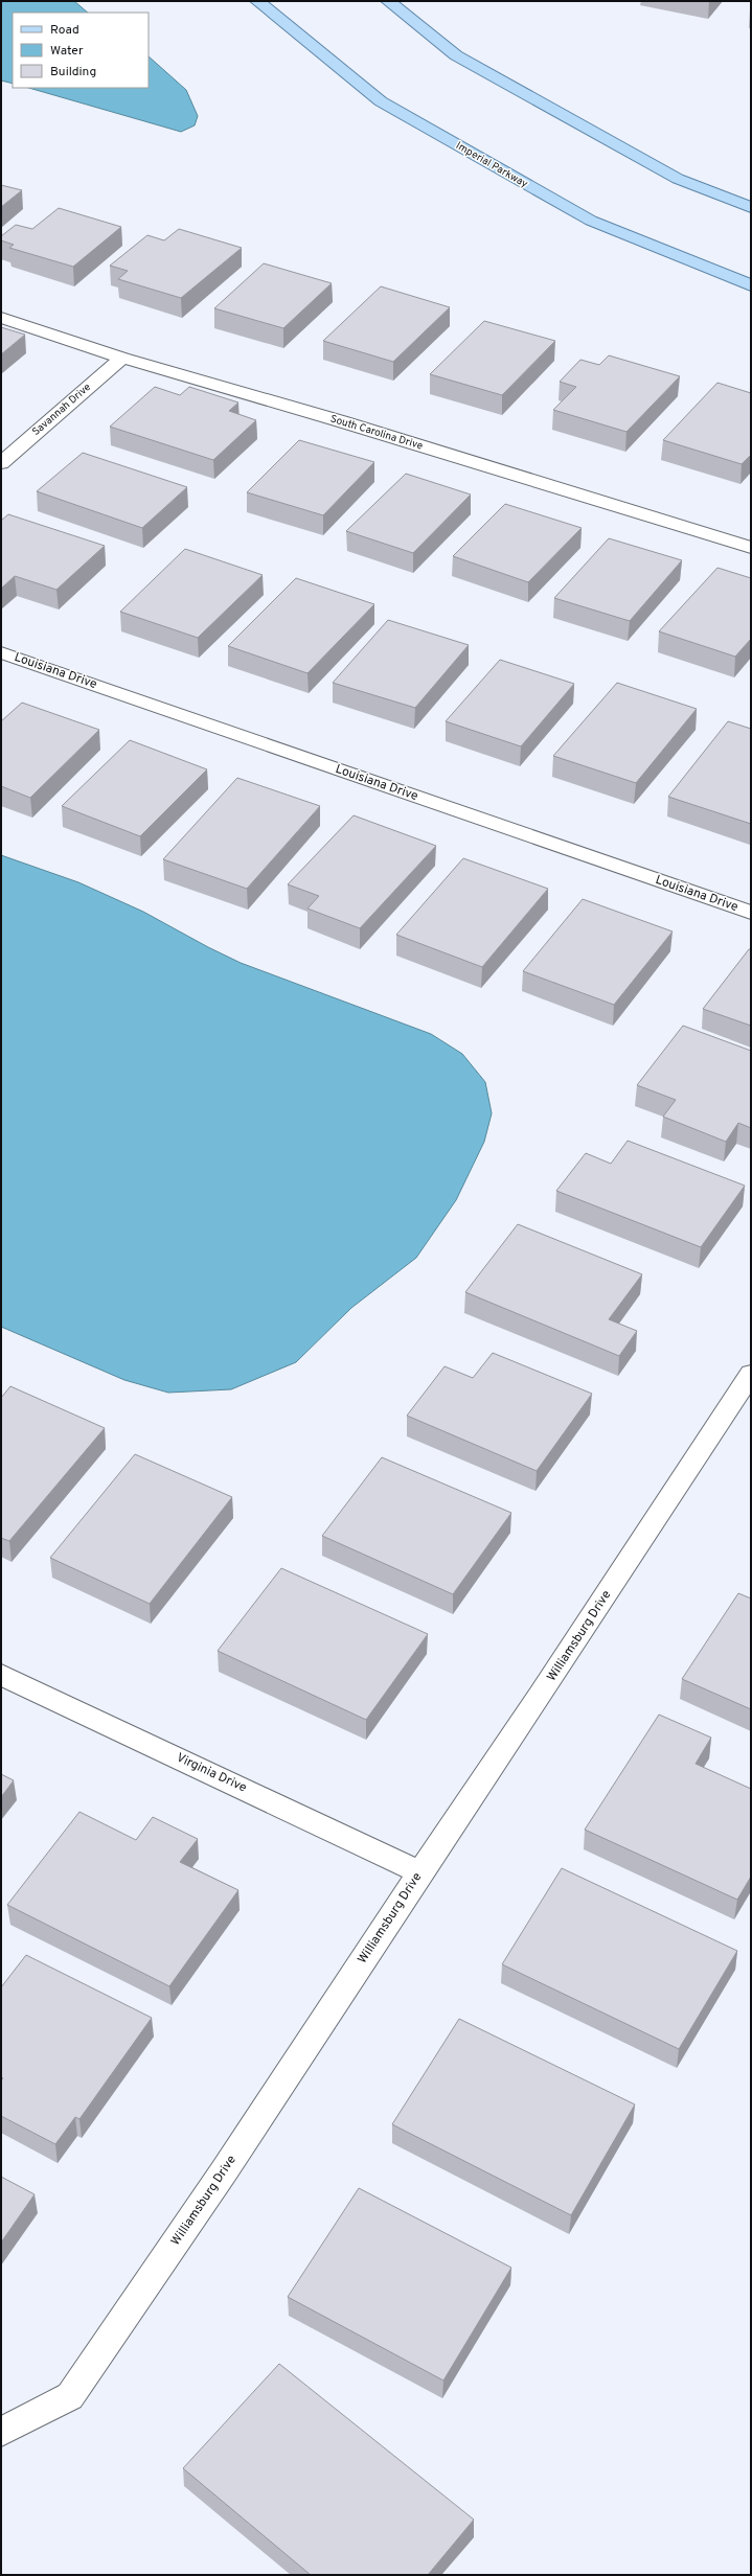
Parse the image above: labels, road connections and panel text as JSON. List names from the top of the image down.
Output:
{
  "streets": {
    "main road": ["Imperial Parkway"],
    "street": [
      "Savannah Drive",
      "South Carolina Drive",
      "Louisiana Drive",
      "Williamsburg Drive",
      "Virginia Drive"
    ]
  },
  "crossings": [
    ["Savannah Drive", "South Carolina Drive"],
    ["Williamsburg Drive", "Virginia Drive"]
  ],
  "legend": ["Road", "Water", "Building"]
}
